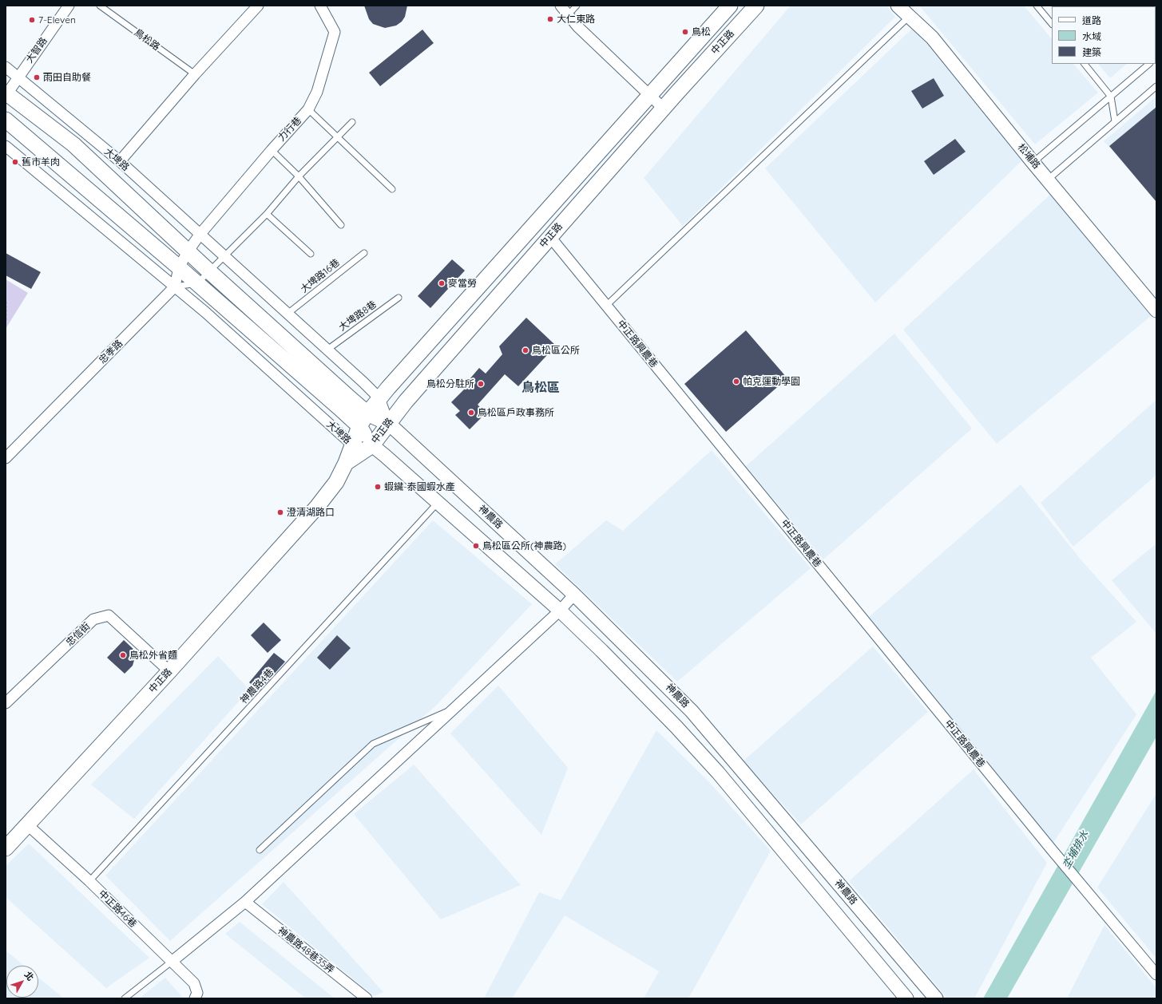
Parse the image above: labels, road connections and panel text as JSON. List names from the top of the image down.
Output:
{
  "streets": {
    "main road": ["中正路", "大埤路"],
    "street": [
      "大智路",
      "力行巷",
      "松埔路",
      "中正路興農巷",
      "忠孝路",
      "神農路",
      "忠信街",
      "中正路46巷",
      "神農路48巷35弄"
    ],
    "lane": [
      "鳥松路",
      "大埤路16巷",
      "大埤路8巷",
      "神農路4巷"
    ]
  },
  "crossings": [
    ["中正路", "大埤路"],
    ["中正路", "中正路興農巷"],
    ["中正路", "神農路"],
    ["中正路", "忠信街"],
    ["中正路", "中正路46巷"],
    ["大智路", "大埤路"],
    ["力行巷", "大埤路"],
    ["大埤路", "大埤路16巷"],
    ["大埤路", "大埤路8巷"],
    ["大埤路", "忠孝路"],
    ["大埤路", "神農路"],
    ["神農路4巷", "中正路46巷"]
  ],
  "districts": ["鳥松區"],
  "water": ["坔埔排水"],
  "places": [
    "大仁東路",
    "7-Eleven",
    "鳥松",
    "雨田自助餐",
    "舊市羊肉",
    "麥當勞",
    "鳥松區公所",
    "帕克運動學園",
    "鳥松分駐所",
    "鳥松區戶政事務所",
    "蝦鑶-泰國蝦水產",
    "澄清湖路口",
    "鳥松區公所(神農路)",
    "鳥松外省麵"
  ],
  "legend": ["道路", "水域", "建築"],
  "north": "top right"
}
